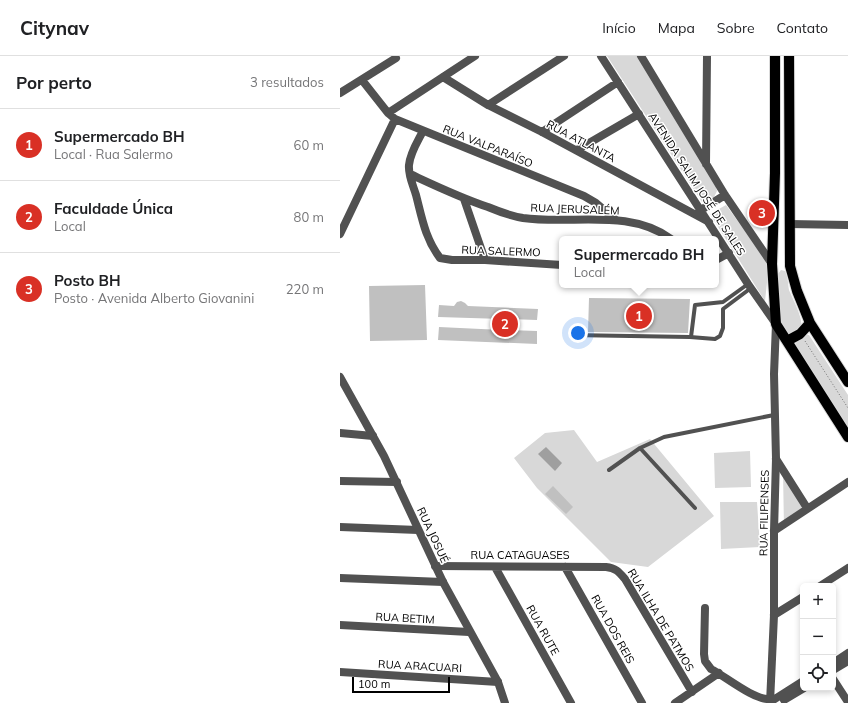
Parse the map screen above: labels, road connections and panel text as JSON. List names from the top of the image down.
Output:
{
  "streets": {
    "street": [
      "RUA ATLANTA",
      "RUA VALPARAÍSO",
      "AVENIDA SALIM JOSÉ DE SALES",
      "RUA JERUSALÉM",
      "RUA SALERMO",
      "RUA FILIPENSES",
      "RUA JOSUÉ",
      "RUA CATAGUASES",
      "RUA BETIM",
      "RUA ILHA DE PATMOS",
      "RUA DOS REIS",
      "RUA RUTE",
      "RUA ARACUARI"
    ]
  },
  "crossings": [
    ["RUA ATLANTA", "AVENIDA SALIM JOSÉ DE SALES"],
    ["RUA VALPARAÍSO", "RUA JERUSALÉM"],
    ["AVENIDA SALIM JOSÉ DE SALES", "RUA FILIPENSES"],
    ["RUA JERUSALÉM", "RUA SALERMO"],
    ["RUA JOSUÉ", "RUA CATAGUASES"],
    ["RUA JOSUÉ", "RUA BETIM"],
    ["RUA JOSUÉ", "RUA ARACUARI"],
    ["RUA CATAGUASES", "RUA ILHA DE PATMOS"],
    ["RUA CATAGUASES", "RUA DOS REIS"],
    ["RUA CATAGUASES", "RUA RUTE"]
  ],
  "scale_bar": "100 m",
  "page": {
    "header": "Citynav",
    "nav": [
      "Início",
      "Mapa",
      "Sobre",
      "Contato"
    ],
    "heading": ["Por perto", "3 resultados"],
    "list": [
      {
        "mark": "1",
        "name": "Supermercado BH",
        "note": "Local · Rua Salermo",
        "value": "60 m"
      },
      {
        "mark": "2",
        "name": "Faculdade Única",
        "note": "Local",
        "value": "80 m"
      },
      {
        "mark": "3",
        "name": "Posto BH",
        "note": "Posto · Avenida Alberto Giovanini",
        "value": "220 m"
      }
    ],
    "pins": ["3", "1", "2"],
    "popup": ["Supermercado BH", "Local"],
    "map_buttons": ["+", "−"],
    "scale": "100 m"
  }
}
